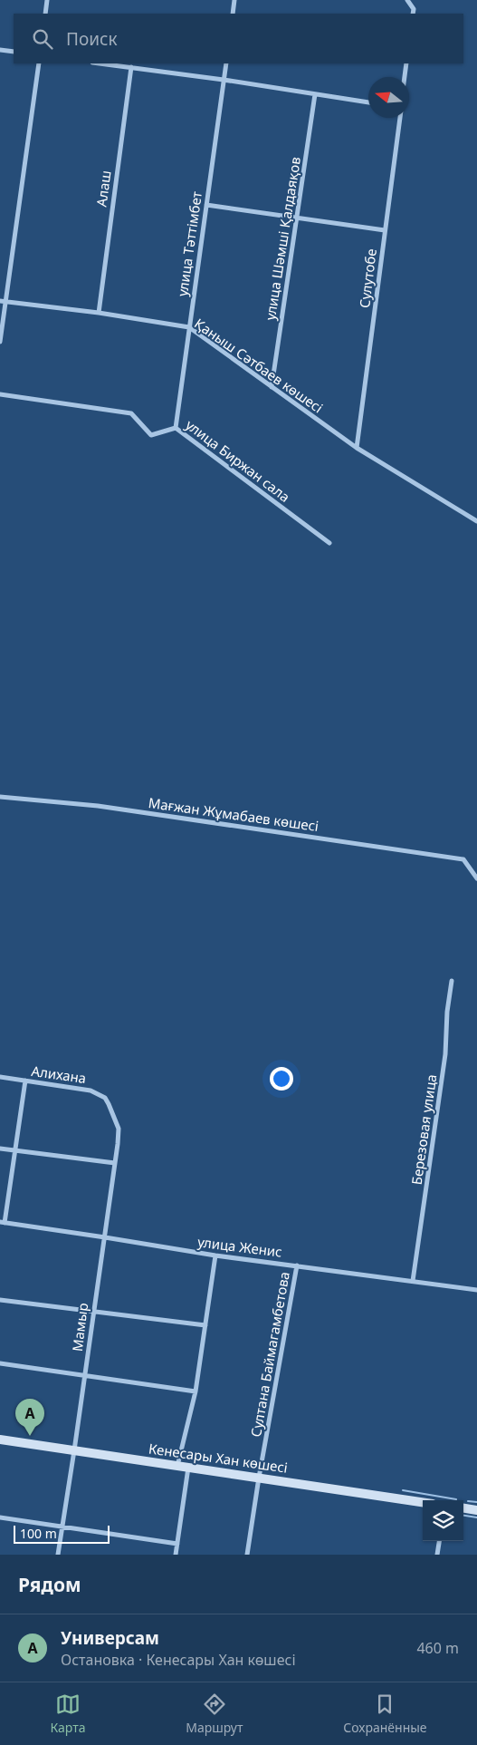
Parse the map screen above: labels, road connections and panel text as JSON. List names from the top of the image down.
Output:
{
  "streets": {
    "main road": ["Кенесары Хан көшесі"],
    "street": [
      "Алаш",
      "улица Шәмші Қалдаяқов",
      "улица Тәттімбет",
      "Сулутобе",
      "Қаныш Сәтбаев көшесі",
      "улица Биржан сала",
      "Мағжан Жұмабаев көшесі",
      "Алихана",
      "Березовая улица",
      "улица Женис",
      "Мамыр",
      "Султана Баймагамбетова"
    ]
  },
  "crossings": [
    ["Алаш", "Қаныш Сәтбаев көшесі"],
    ["улица Шәмші Қалдаяқов", "Қаныш Сәтбаев көшесі"],
    ["улица Тәттімбет", "Қаныш Сәтбаев көшесі"],
    ["улица Тәттімбет", "улица Биржан сала"],
    ["Сулутобе", "Қаныш Сәтбаев көшесі"],
    ["Алихана", "Мамыр"],
    ["Березовая улица", "улица Женис"],
    ["улица Женис", "Мамыр"],
    ["улица Женис", "Султана Баймагамбетова"],
    ["Мамыр", "Кенесары Хан көшесі"],
    ["Султана Баймагамбетова", "Кенесары Хан көшесі"]
  ],
  "scale_bar": "100 m",
  "north": "left",
  "page": {
    "search": "Поиск",
    "pins": "A",
    "scale": "100 m",
    "heading": "Рядом",
    "list": [
      {
        "mark": "A",
        "name": "Универсам",
        "note": "Остановка · Кенесары Хан көшесі",
        "value": "460 m"
      }
    ],
    "nav": ["Карта", "Маршрут", "Сохранённые"]
  }
}
